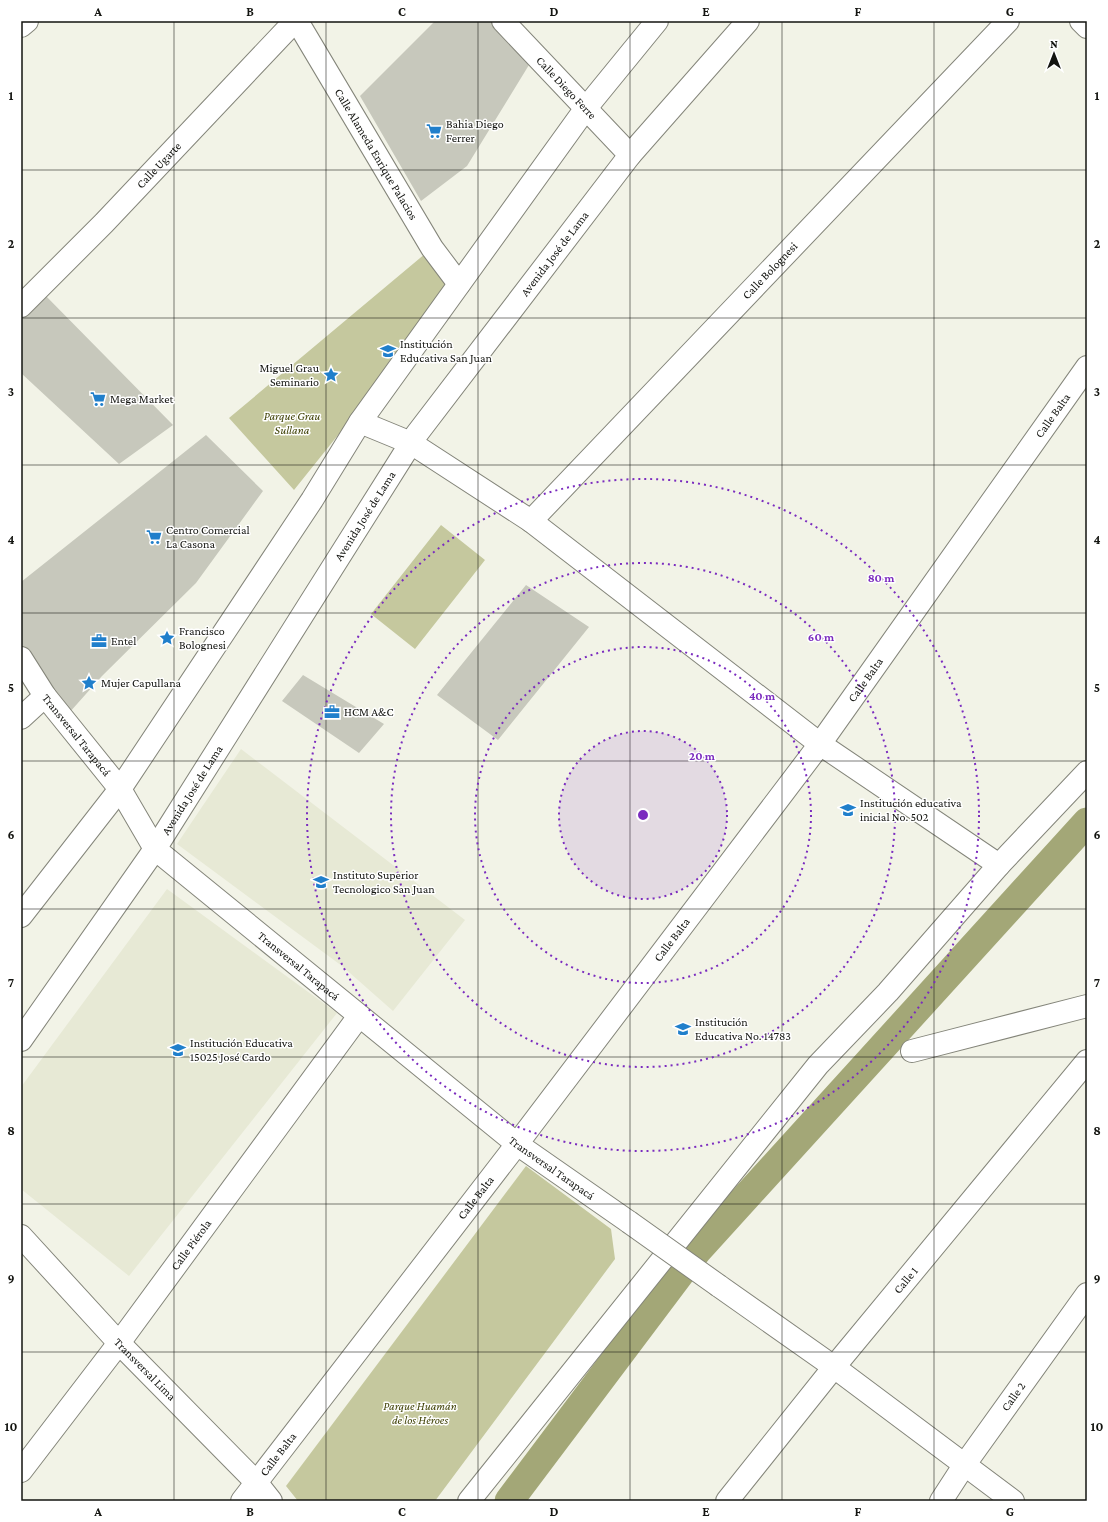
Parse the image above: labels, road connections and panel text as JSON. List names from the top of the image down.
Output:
{
  "streets": {
    "street": [
      "Calle Diego Ferre",
      "Calle Alameda Enrique Palacios",
      "Calle Ugarte",
      "Avenida José de Lama",
      "Calle Bolognesi",
      "Calle Balta",
      "Transversal Tarapacá",
      "Calle Piérola",
      "Calle 1",
      "Transversal Lima",
      "Calle 2"
    ]
  },
  "crossings": [
    ["Calle Diego Ferre", "Avenida José de Lama"],
    ["Calle Alameda Enrique Palacios", "Calle Ugarte"],
    ["Avenida José de Lama", "Transversal Tarapacá"],
    ["Calle Balta", "Transversal Tarapacá"],
    ["Calle Balta", "Transversal Lima"],
    ["Transversal Tarapacá", "Calle Piérola"],
    ["Transversal Tarapacá", "Calle 1"],
    ["Transversal Tarapacá", "Calle 2"],
    ["Calle Piérola", "Transversal Lima"]
  ],
  "parks": ["Parque Grau Sullana", "Parque Huamán de los Héroes"],
  "places": {
    "supermarket": ["Bahia Diego Ferrer", "Mega Market", "Centro Comercial La Casona"],
    "school or university": [
      "Institución Educativa San Juan",
      "Institución educativa inicial No. 502",
      "Instituto Superior Tecnologico San Juan",
      "Institución Educativa No. 14783",
      "Institución Educativa 15025 José Cardo"
    ],
    "place": ["Miguel Grau Seminario", "Francisco Bolognesi", "Mujer Capullana"],
    "office": ["Entel", "HCM A&C"]
  },
  "north": "top",
  "grid": {
    "columns": [
      "A",
      "B",
      "C",
      "D",
      "E",
      "F",
      "G"
    ],
    "rows": [
      "1",
      "2",
      "3",
      "4",
      "5",
      "6",
      "7",
      "8",
      "9",
      "10"
    ]
  },
  "rings": [
    "80 m",
    "60 m",
    "40 m",
    "20 m"
  ]
}
